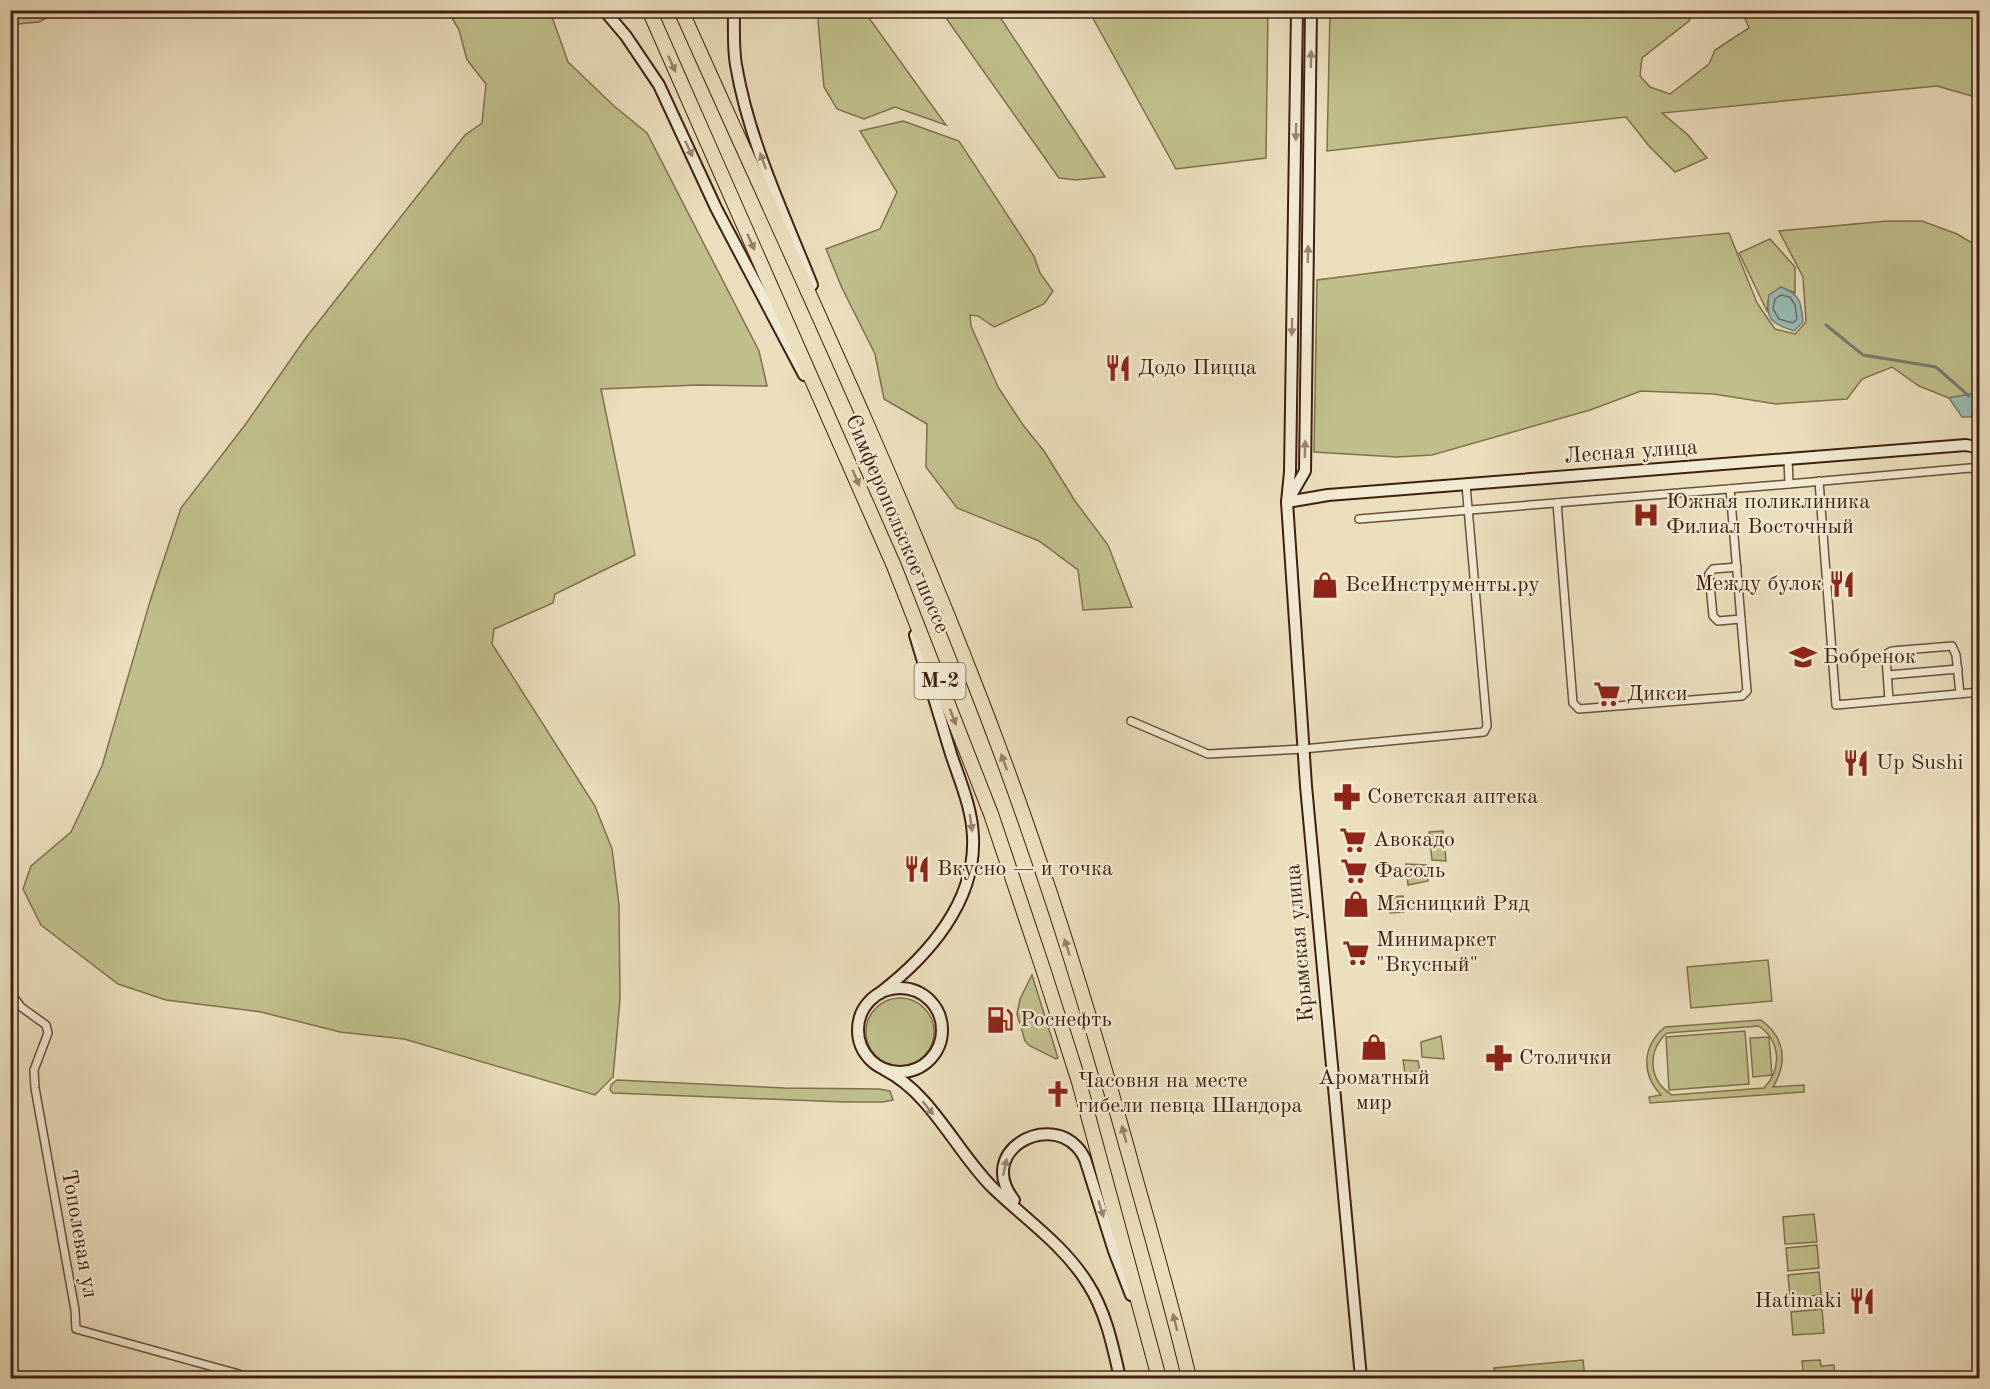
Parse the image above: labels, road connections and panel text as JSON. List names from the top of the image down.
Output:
{
  "streets": {
    "highway": ["Симферопольское шоссе", "М-2"],
    "street": ["Лесная улица", "Крымская улица", "Тополевая ул"]
  },
  "crossings": [
    ["Лесная улица", "Крымская улица"]
  ],
  "places": {
    "restaurant": [
      "Додо Пицца",
      "Между булок",
      "Up Sushi",
      "Вкусно — и точка",
      "Hatimaki"
    ],
    "hospital": ["Южная поликлиника Филиал Восточный"],
    "shop": ["ВсеИнструменты.ру", "Мясницкий Ряд", "Ароматный мир"],
    "school or university": ["Бобренок"],
    "supermarket": [
      "Дикси",
      "Авокадо",
      "Фасоль",
      "Минимаркет \"Вкусный\""
    ],
    "pharmacy": ["Советская аптека", "Столички"],
    "fuel station": ["Роснефть"],
    "church": ["Часовня на месте гибели певца Шандора"]
  }
}
